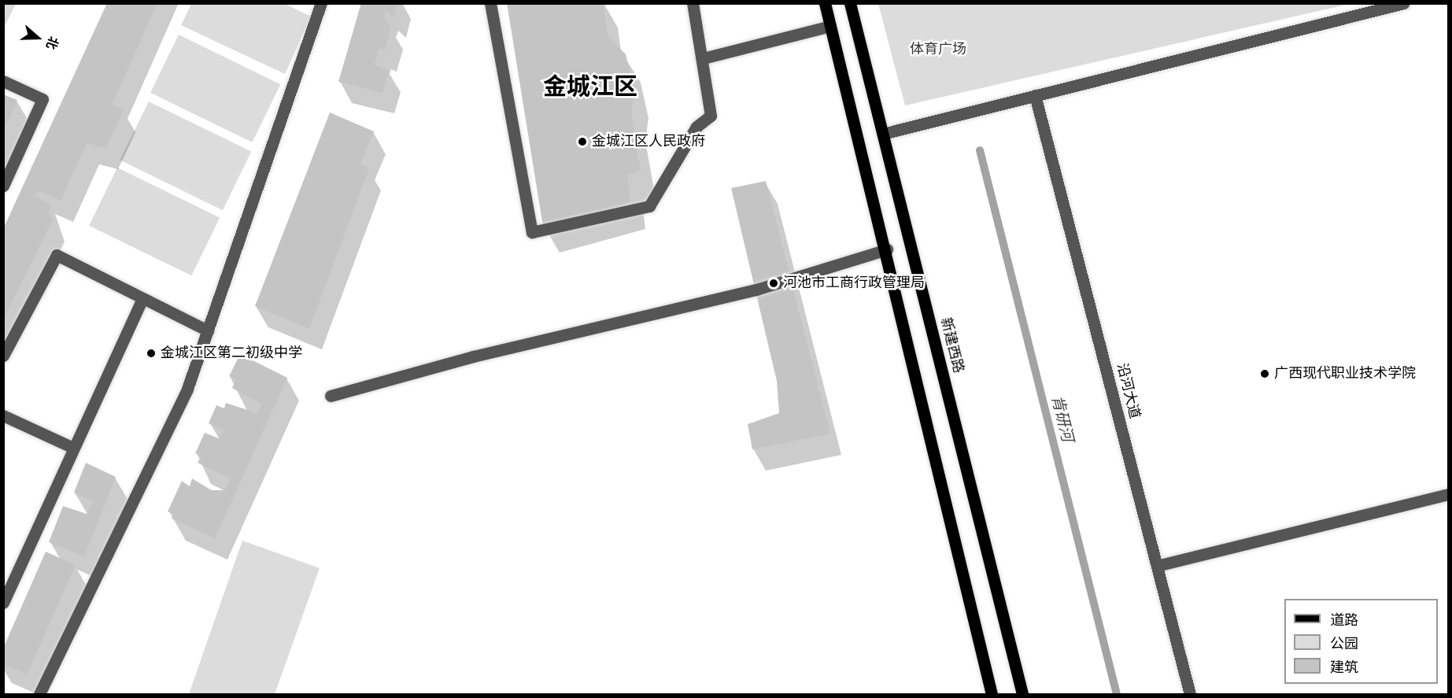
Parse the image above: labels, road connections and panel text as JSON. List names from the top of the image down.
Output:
{
  "streets": {
    "main road": ["新建西路"],
    "street": ["沿河大道"]
  },
  "districts": ["金城江区"],
  "water": ["肯研河"],
  "parks": ["体育广场"],
  "places": [
    "金城江区人民政府",
    "河池市工商行政管理局",
    "金城江区第二初级中学",
    "广西现代职业技术学院"
  ],
  "legend": ["道路", "公园", "建筑"],
  "north": "right"
}
